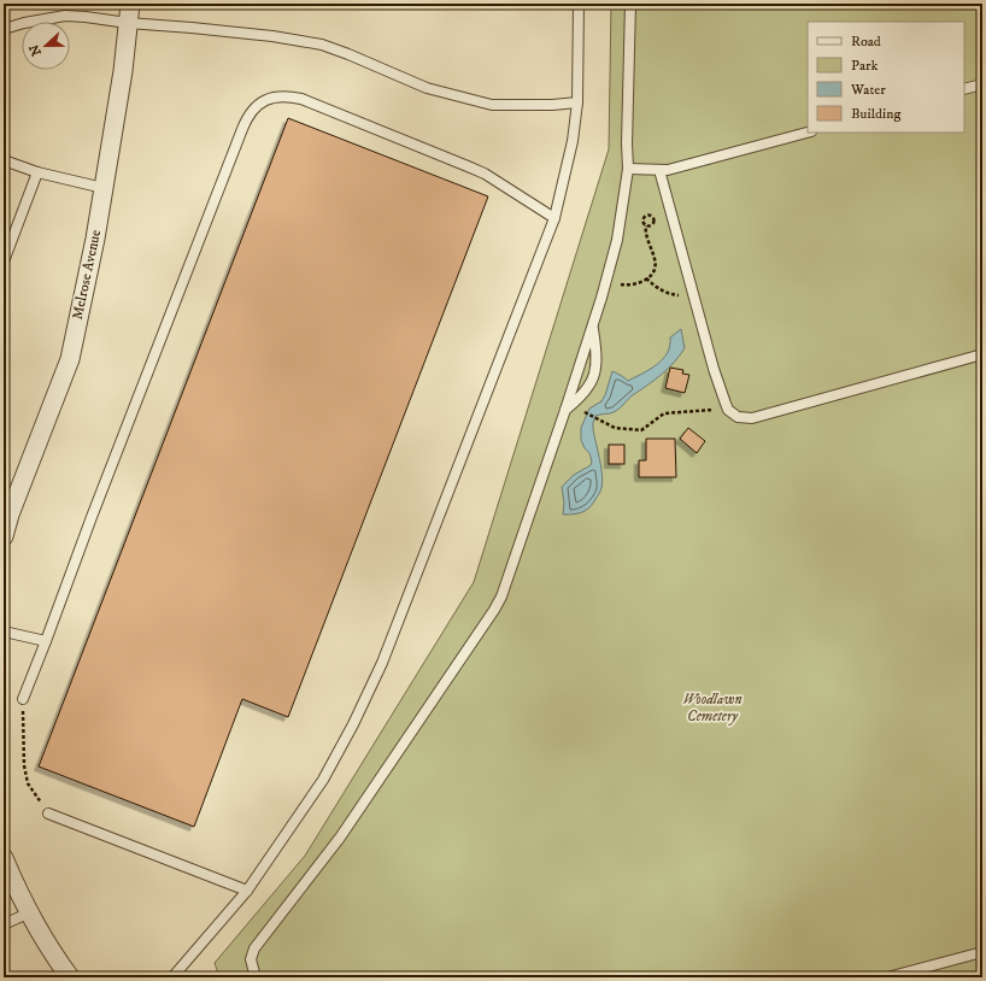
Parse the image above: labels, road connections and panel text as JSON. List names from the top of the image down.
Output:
{
  "streets": {
    "street": ["Melrose Avenue"]
  },
  "parks": ["Woodlawn Cemetery"],
  "legend": [
    "Road",
    "Park",
    "Water",
    "Building"
  ],
  "north": "left"
}
